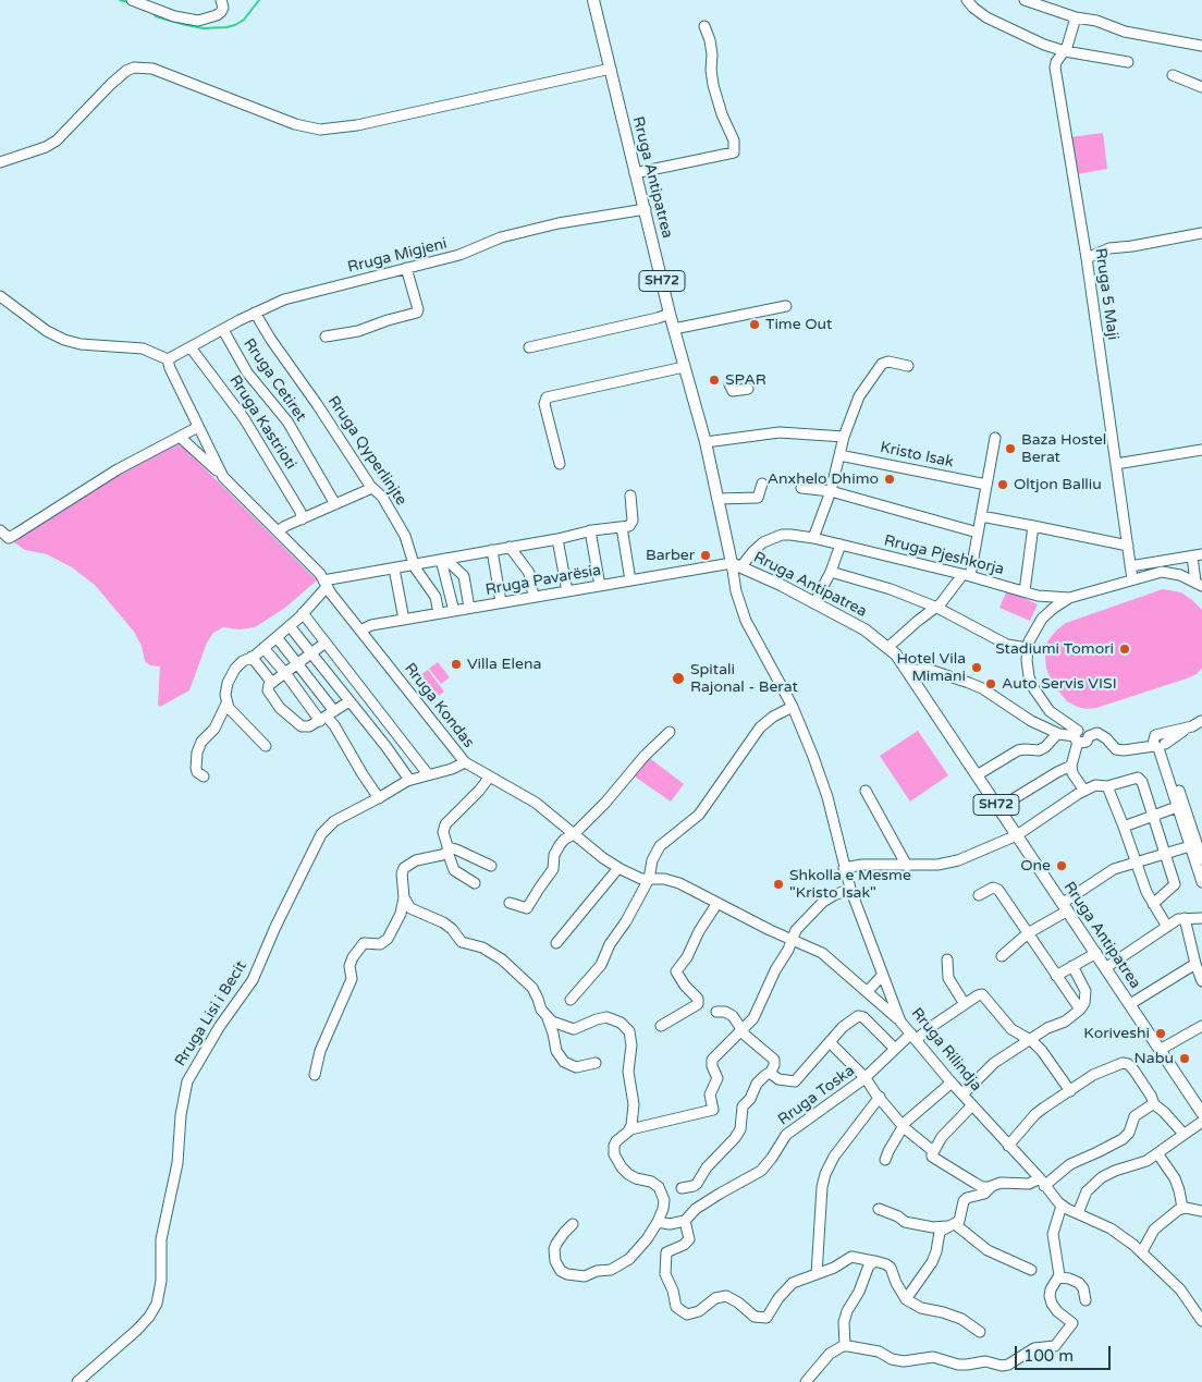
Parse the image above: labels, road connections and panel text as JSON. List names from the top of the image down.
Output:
{
  "streets": {
    "main road": ["Rruga Antipatrea", "SH72"],
    "street": [
      "Rruga Migjeni",
      "Rruga 5 Maji",
      "Rruga Cetiret",
      "Rruga Kastrioti",
      "Rruga Qyperlinjte",
      "Kristo Isak",
      "Rruga Pjeshkorja",
      "Rruga Pavarësia",
      "Rruga Kondas",
      "Rruga Lisi i Becit",
      "Rruga Rilindja",
      "Rruga Toska"
    ]
  },
  "crossings": [
    ["Rruga Antipatrea", "Rruga Migjeni"],
    ["Rruga Antipatrea", "Rruga Pjeshkorja"],
    ["Rruga Antipatrea", "Rruga Pavarësia"],
    ["Rruga Antipatrea", "Rruga Rilindja"],
    ["Rruga Migjeni", "Rruga Cetiret"],
    ["Rruga Migjeni", "Rruga Kastrioti"],
    ["Rruga Migjeni", "Rruga Qyperlinjte"],
    ["Rruga Migjeni", "Rruga Kondas"],
    ["Rruga Qyperlinjte", "Rruga Pavarësia"],
    ["Rruga Pjeshkorja", "Rruga Pavarësia"],
    ["Rruga Pjeshkorja", "Rruga Rilindja"],
    ["Rruga Pavarësia", "Rruga Kondas"],
    ["Rruga Pavarësia", "Rruga Rilindja"],
    ["Rruga Kondas", "Rruga Lisi i Becit"],
    ["Rruga Kondas", "Rruga Rilindja"],
    ["Rruga Rilindja", "Rruga Toska"]
  ],
  "places": [
    "Time Out",
    "SPAR",
    "Baza Hostel Berat",
    "Anxhelo Dhimo",
    "Oltjon Balliu",
    "Barber",
    "Stadiumi Tomori",
    "Villa Elena",
    "Hotel Vila Mimani",
    "Spitali Rajonal - Berat",
    "Auto Servis VISI",
    "One",
    "Shkolla e Mesme \"Kristo Isak\"",
    "Koriveshi",
    "Nabu"
  ],
  "scale_bar": "100 m"
}
